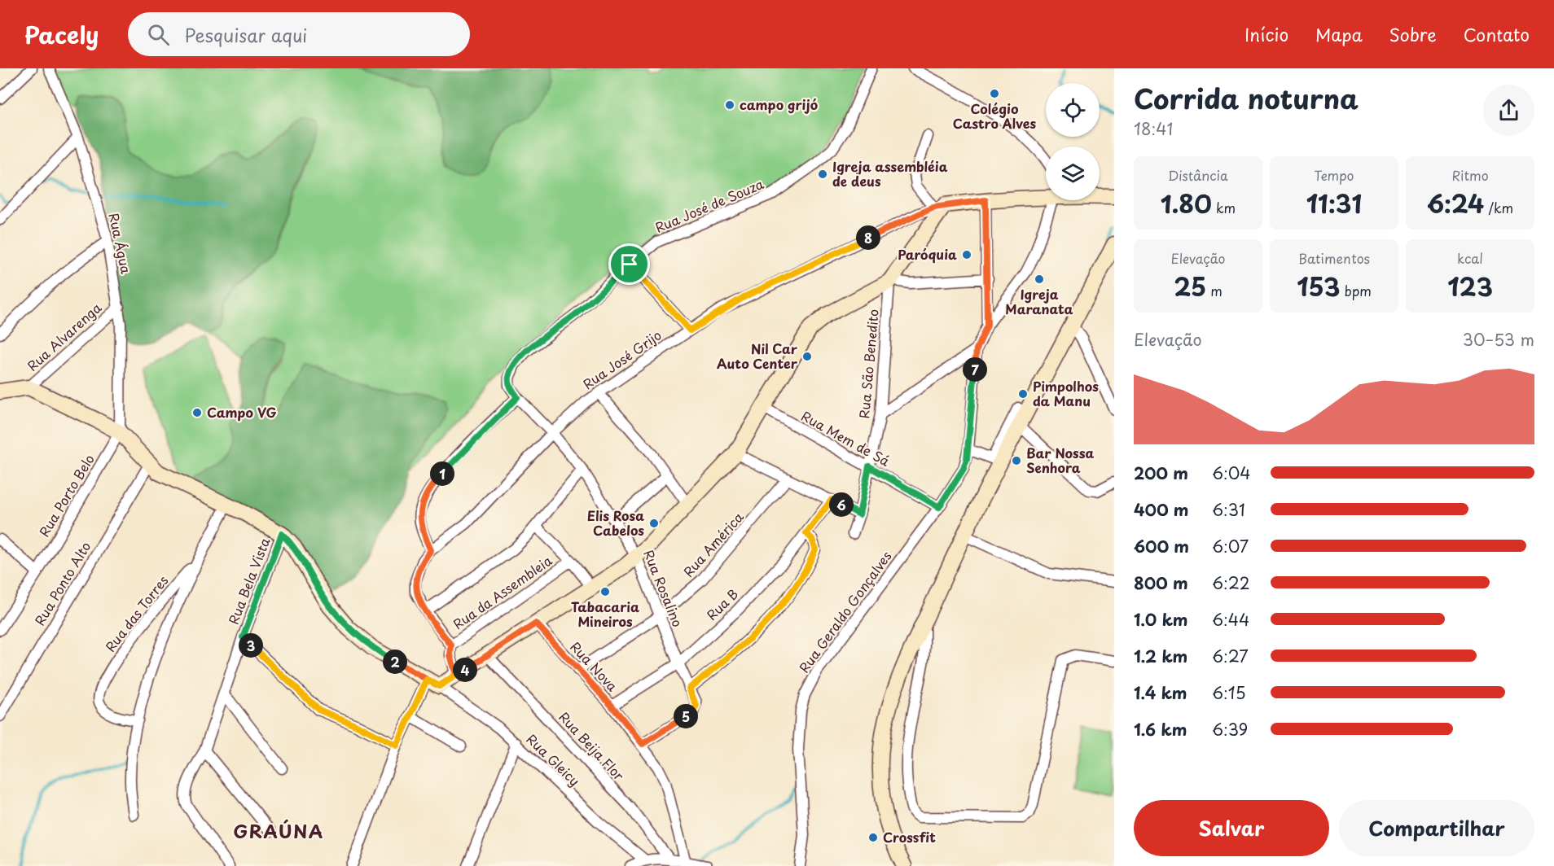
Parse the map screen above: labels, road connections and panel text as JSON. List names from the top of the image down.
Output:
{
  "streets": {
    "street": [
      "Rua José de Souza",
      "Rua Água",
      "Rua Alvarenga",
      "Rua José Grijo",
      "Rua São Benedito",
      "Rua Mem de Sá",
      "Rua Porto Belo",
      "Rua América",
      "Rua Bela Vista",
      "Rua Ponto Alto",
      "Rua Rosalino",
      "Rua da Assembleia",
      "Rua B",
      "Rua Geraldo Gonçalves",
      "Rua das Torres",
      "Rua Nova",
      "Rua Beija Flor",
      "Rua Gleicy"
    ]
  },
  "crossings": [
    ["Rua José de Souza", "Rua José Grijo"],
    ["Rua José de Souza", "Rua Rosalino"],
    ["Rua Água", "Rua Alvarenga"],
    ["Rua Água", "Rua Porto Belo"],
    ["Rua José Grijo", "Rua Rosalino"],
    ["Rua São Benedito", "Rua Mem de Sá"],
    ["Rua Mem de Sá", "Rua Geraldo Gonçalves"],
    ["Rua América", "Rua Rosalino"],
    ["Rua América", "Rua Nova"],
    ["Rua Rosalino", "Rua B"],
    ["Rua Rosalino", "Rua Nova"],
    ["Rua B", "Rua Nova"]
  ],
  "districts": ["GRAÚNA"],
  "places": [
    "Colégio Castro Alves",
    "campo grijó",
    "Igreja assembléia de deus",
    "Paróquia",
    "Igreja Maranata",
    "Nil Car Auto Center",
    "Pimpolhos da Manu",
    "Campo VG",
    "Bar Nossa Senhora",
    "Elis Rosa Cabelos",
    "Tabacaria Mineiros",
    "Crossfit"
  ],
  "page": {
    "header": "Pacely",
    "search": "Pesquisar aqui",
    "nav": [
      "Início",
      "Mapa",
      "Sobre",
      "Contato"
    ],
    "heading": ["Corrida noturna", "18:41"],
    "stats": [
      ["Distância", "1.80 km"],
      ["Tempo", "11:31"],
      ["Ritmo", "6:24 /km"],
      ["Elevação", "25 m"],
      ["Batimentos", "153 bpm"],
      ["kcal", "123"]
    ],
    "pins": [
      "8",
      "7",
      "1",
      "6",
      "3",
      "2",
      "4",
      "5"
    ],
    "chart": ["Elevação", "30–53 m"],
    "list": [
      {
        "name": "200 m",
        "note": "6:04"
      },
      {
        "name": "400 m",
        "note": "6:31"
      },
      {
        "name": "600 m",
        "note": "6:07"
      },
      {
        "name": "800 m",
        "note": "6:22"
      },
      {
        "name": "1.0 km",
        "note": "6:44"
      },
      {
        "name": "1.2 km",
        "note": "6:27"
      },
      {
        "name": "1.4 km",
        "note": "6:15"
      },
      {
        "name": "1.6 km",
        "note": "6:39"
      }
    ],
    "buttons": ["Salvar", "Compartilhar"]
  }
}
